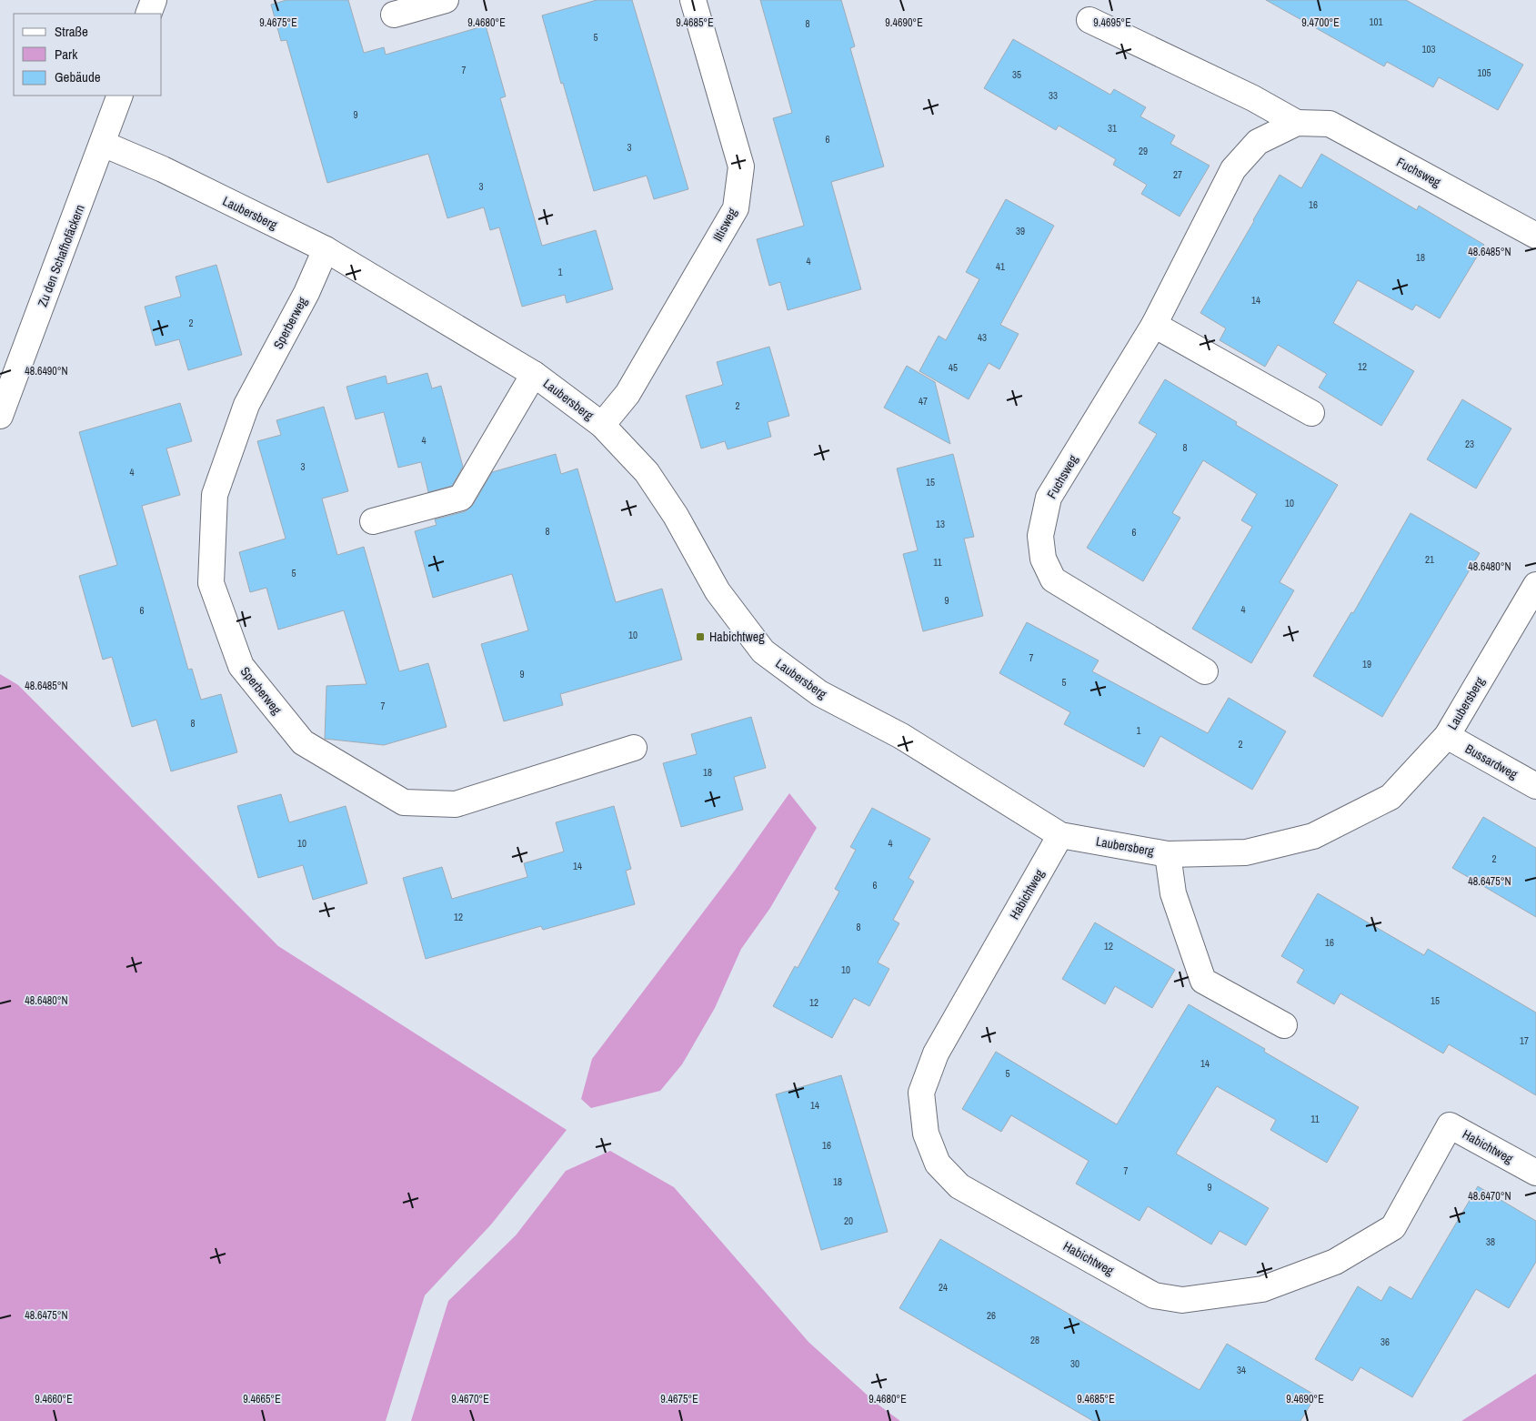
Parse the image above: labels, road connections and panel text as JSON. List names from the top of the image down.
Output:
{
  "streets": {
    "street": [
      "Fuchsweg",
      "Laubersberg",
      "Iltisweg",
      "Zu den Schafhofäckern",
      "Sperberweg",
      "Bussardweg",
      "Habichtweg"
    ]
  },
  "crossings": [
    ["Laubersberg", "Iltisweg"],
    ["Laubersberg", "Zu den Schafhofäckern"],
    ["Laubersberg", "Sperberweg"],
    ["Laubersberg", "Bussardweg"],
    ["Laubersberg", "Habichtweg"]
  ],
  "places": {
    "transit": ["Habichtweg"]
  },
  "house_numbers": [
    "101",
    "8",
    "5",
    "103",
    "7",
    "105",
    "35",
    "33",
    "9",
    "31",
    "6",
    "3",
    "29",
    "27",
    "3",
    "16",
    "39",
    "18",
    "4",
    "41",
    "1",
    "14",
    "2",
    "43",
    "12",
    "45",
    "47",
    "2",
    "4",
    "23",
    "8",
    "3",
    "4",
    "15",
    "10",
    "13",
    "8",
    "6",
    "21",
    "11",
    "5",
    "9",
    "4",
    "6",
    "10",
    "7",
    "19",
    "9",
    "5",
    "7",
    "8",
    "1",
    "2",
    "18",
    "10",
    "4",
    "2",
    "14",
    "6",
    "12",
    "8",
    "16",
    "12",
    "10",
    "15",
    "12",
    "17",
    "14",
    "5",
    "14",
    "11",
    "16",
    "7",
    "18",
    "9",
    "20",
    "38",
    "24",
    "26",
    "28",
    "36",
    "30",
    "34"
  ],
  "legend": ["Straße", "Park", "Gebäude"],
  "coordinates": [
    "9.4675°E",
    "9.4680°E",
    "9.4685°E",
    "9.4690°E",
    "9.4695°E",
    "9.4700°E",
    "48.6485°N",
    "48.6490°N",
    "48.6480°N",
    "48.6475°N",
    "48.6470°N",
    "9.4660°E",
    "9.4665°E",
    "9.4670°E"
  ]
}
